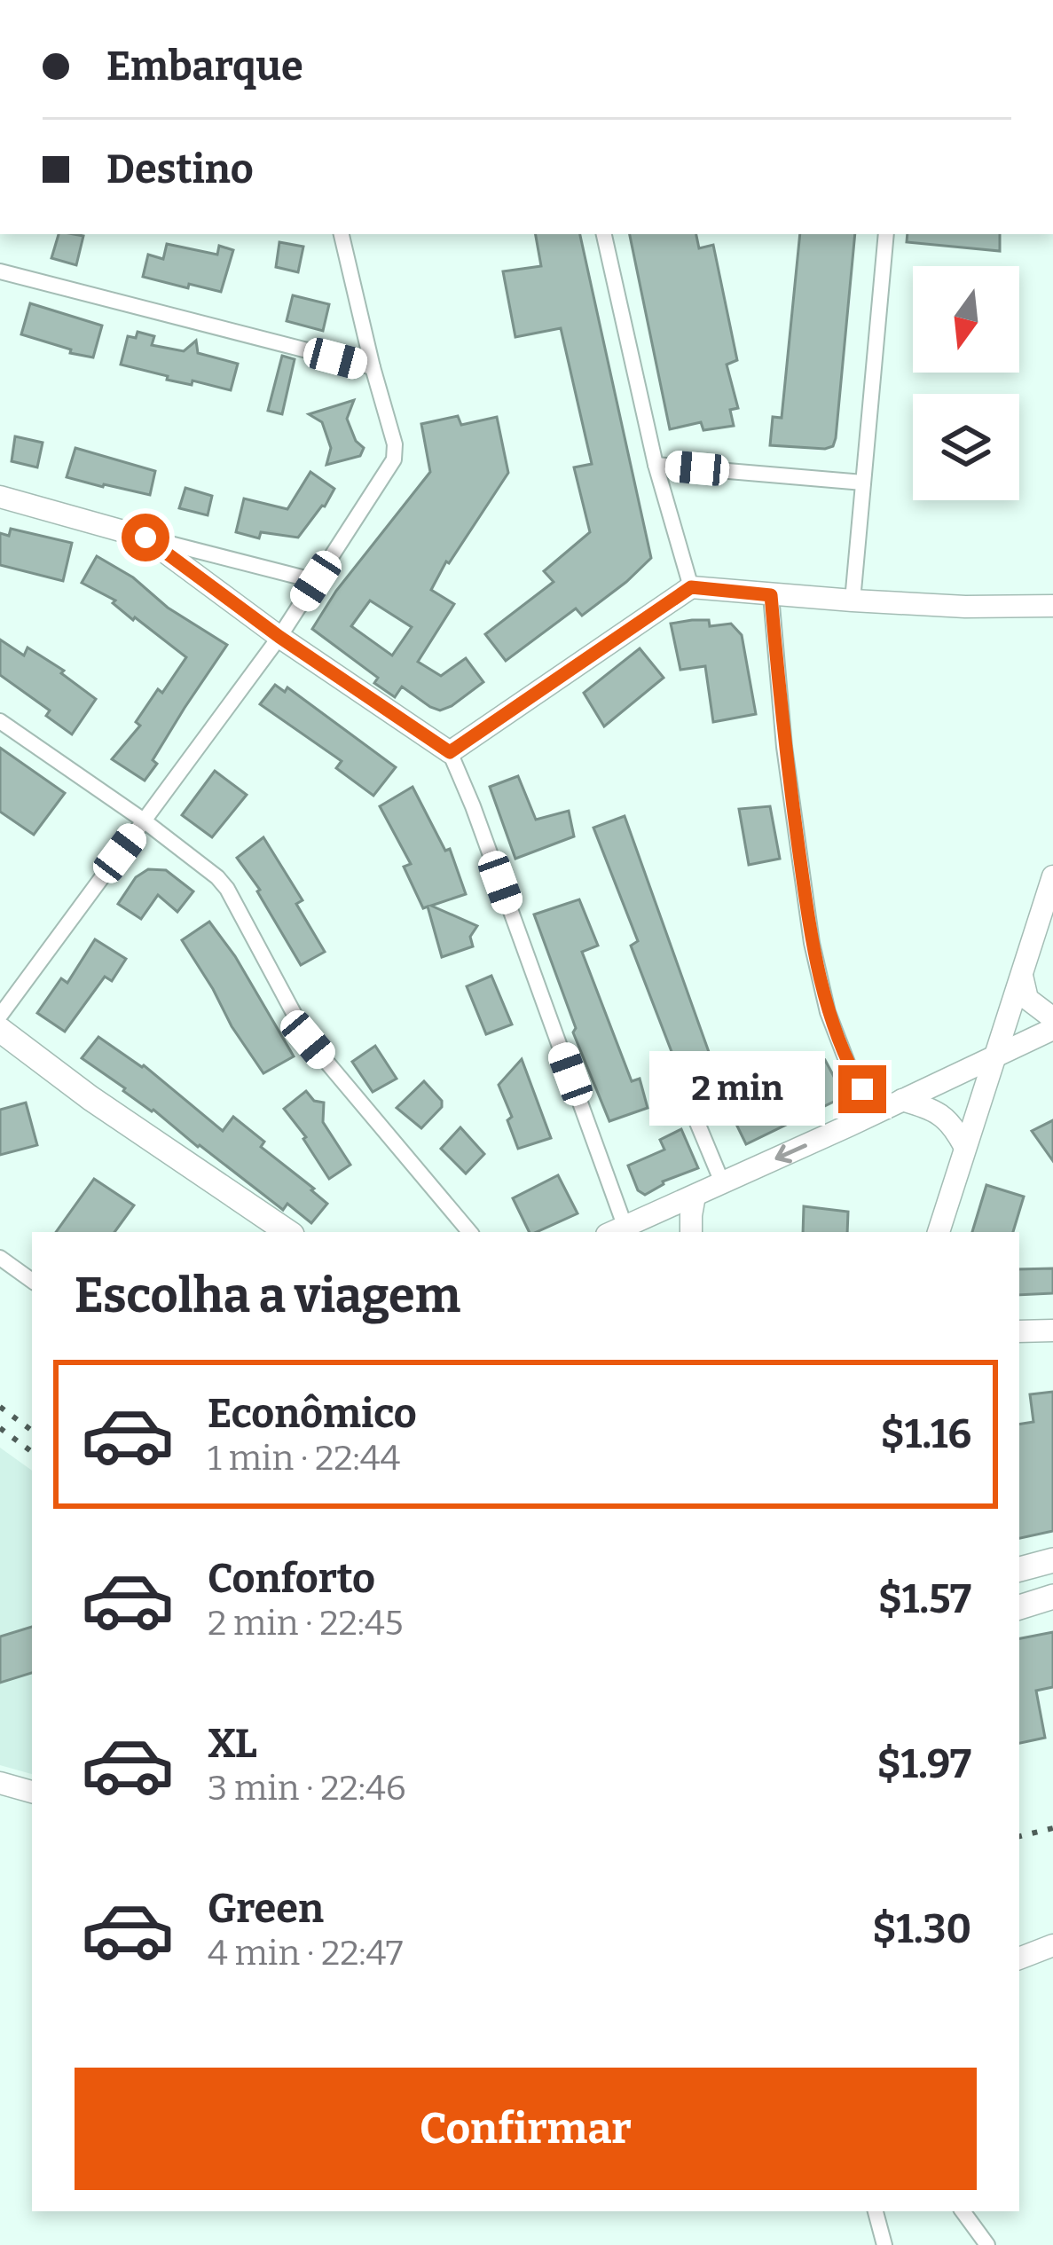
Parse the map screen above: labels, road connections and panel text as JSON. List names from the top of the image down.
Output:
{
  "north": "bottom",
  "page": {
    "banner": ["Embarque", "Destino"],
    "bubble": "2 min",
    "heading": "Escolha a viagem",
    "list": [
      {
        "name": "Econômico",
        "note": "1 min · 22:44",
        "value": "$1.16"
      },
      {
        "name": "Conforto",
        "note": "2 min · 22:45",
        "value": "$1.57"
      },
      {
        "name": "XL",
        "note": "3 min · 22:46",
        "value": "$1.97"
      },
      {
        "name": "Green",
        "note": "4 min · 22:47",
        "value": "$1.30"
      }
    ],
    "buttons": "Confirmar"
  }
}
